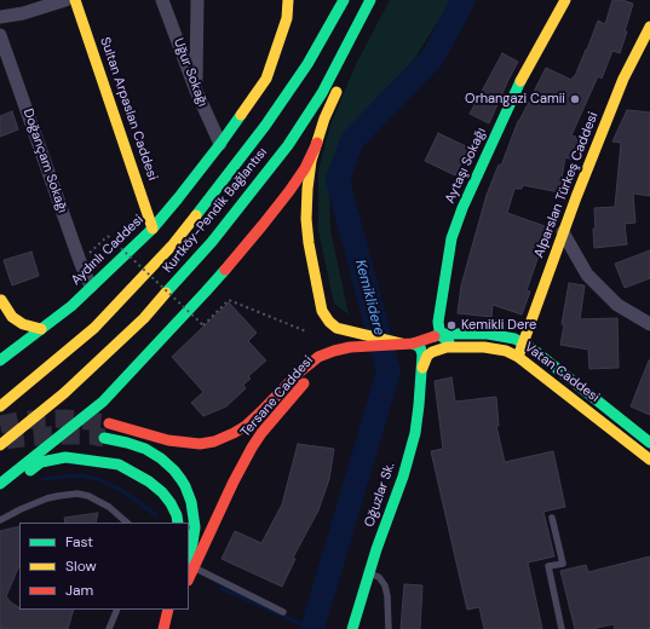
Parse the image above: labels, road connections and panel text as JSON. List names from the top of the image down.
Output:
{
  "streets": {
    "main road": [
      "Sultan Arpaslan Caddesi",
      "Aytaşı Sokağı",
      "Alparslan Türkeş Caddesi",
      "Kurtköy-Pendik Bağlantısı",
      "Aydınlı Caddesi",
      "Vatan Caddesi",
      "Tersane Caddesi",
      "Oğuzlar Sk."
    ],
    "street": ["Uğur Sokağı", "Doğançam Sokağı"]
  },
  "crossings": [
    ["Uğur Sokağı", "Aydınlı Caddesi"],
    ["Sultan Arpaslan Caddesi", "Aydınlı Caddesi"],
    ["Doğançam Sokağı", "Aydınlı Caddesi"],
    ["Alparslan Türkeş Caddesi", "Vatan Caddesi"],
    ["Vatan Caddesi", "Oğuzlar Sk."]
  ],
  "water": ["Kemiklidere"],
  "places": ["Orhangazi Camii", "Kemikli Dere"],
  "legend": ["Fast", "Slow", "Jam"]
}
